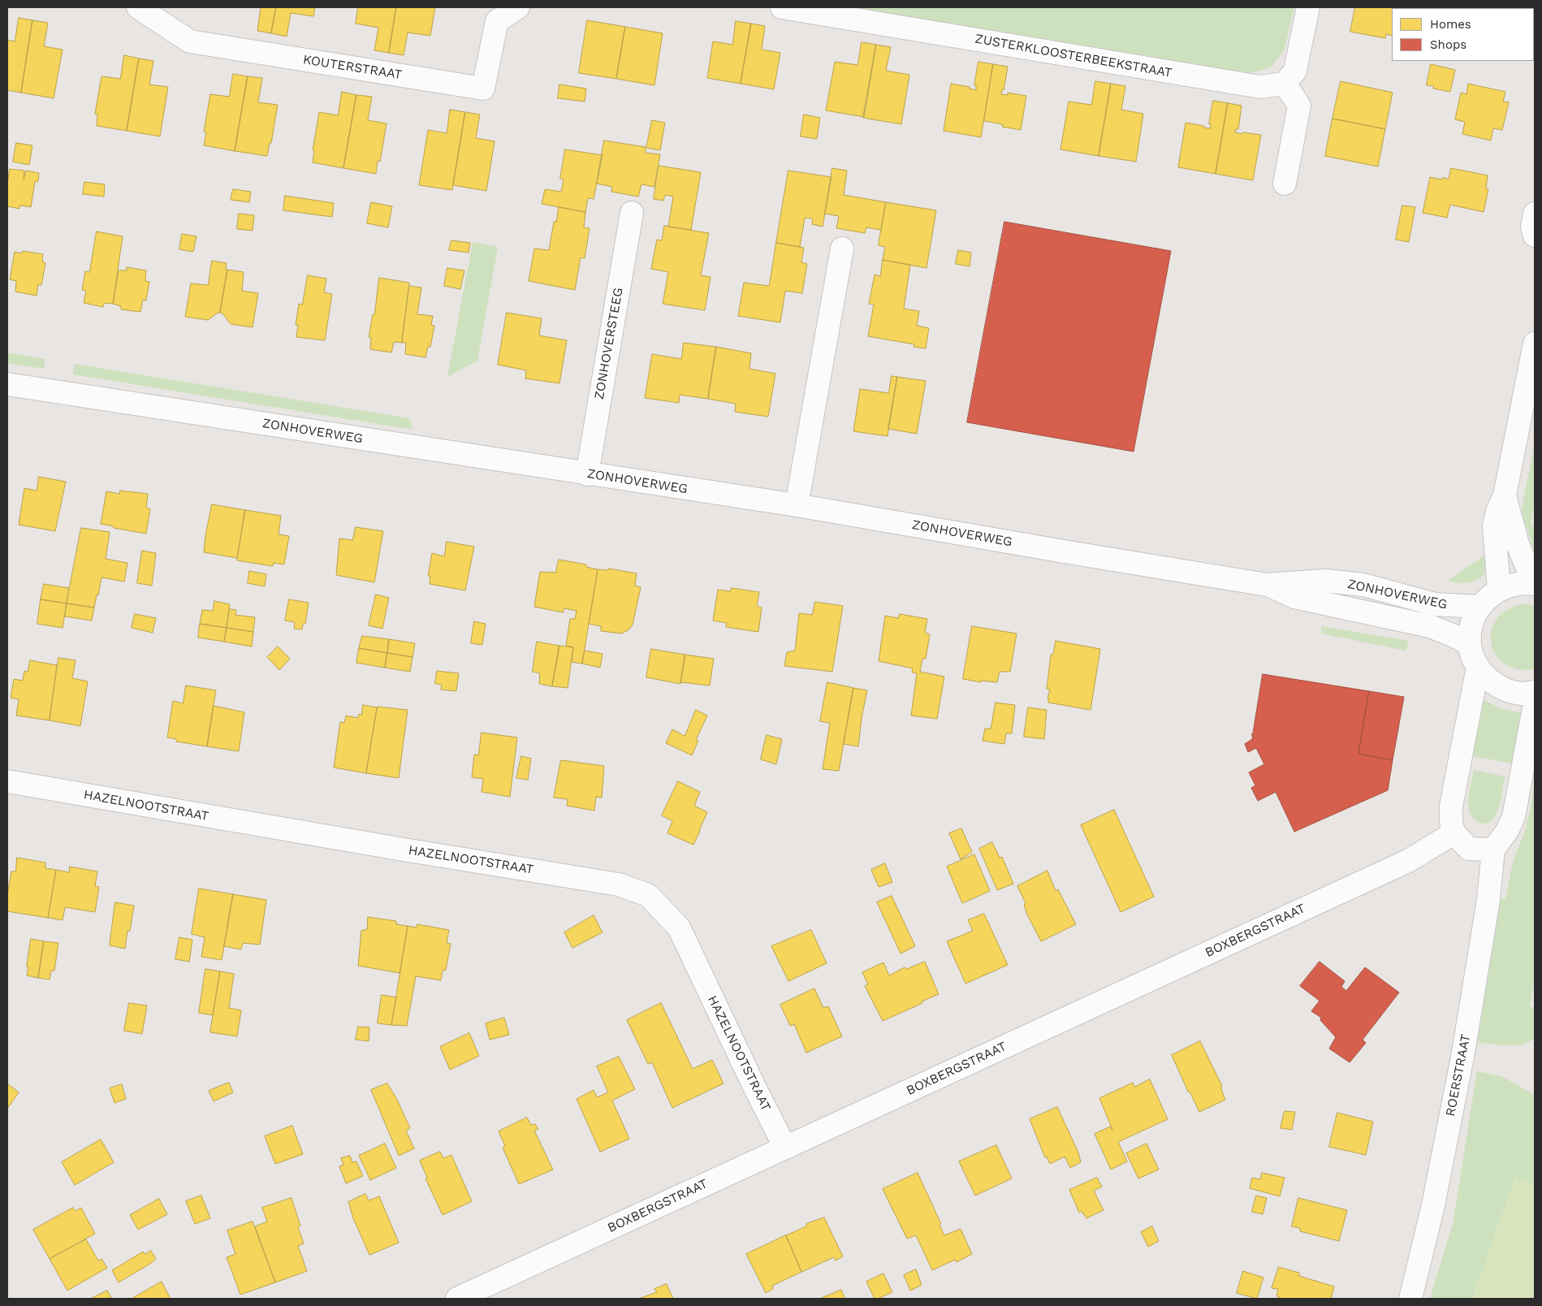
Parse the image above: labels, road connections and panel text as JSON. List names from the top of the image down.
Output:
{
  "streets": {
    "street": [
      "ZUSTERKLOOSTERBEEKSTRAAT",
      "KOUTERSTRAAT",
      "ZONHOVERSTEEG",
      "ZONHOVERWEG",
      "HAZELNOOTSTRAAT",
      "BOXBERGSTRAAT",
      "ROERSTRAAT"
    ]
  },
  "crossings": [
    ["ZONHOVERSTEEG", "ZONHOVERWEG"],
    ["HAZELNOOTSTRAAT", "BOXBERGSTRAAT"]
  ],
  "legend": ["Homes", "Shops"]
}
